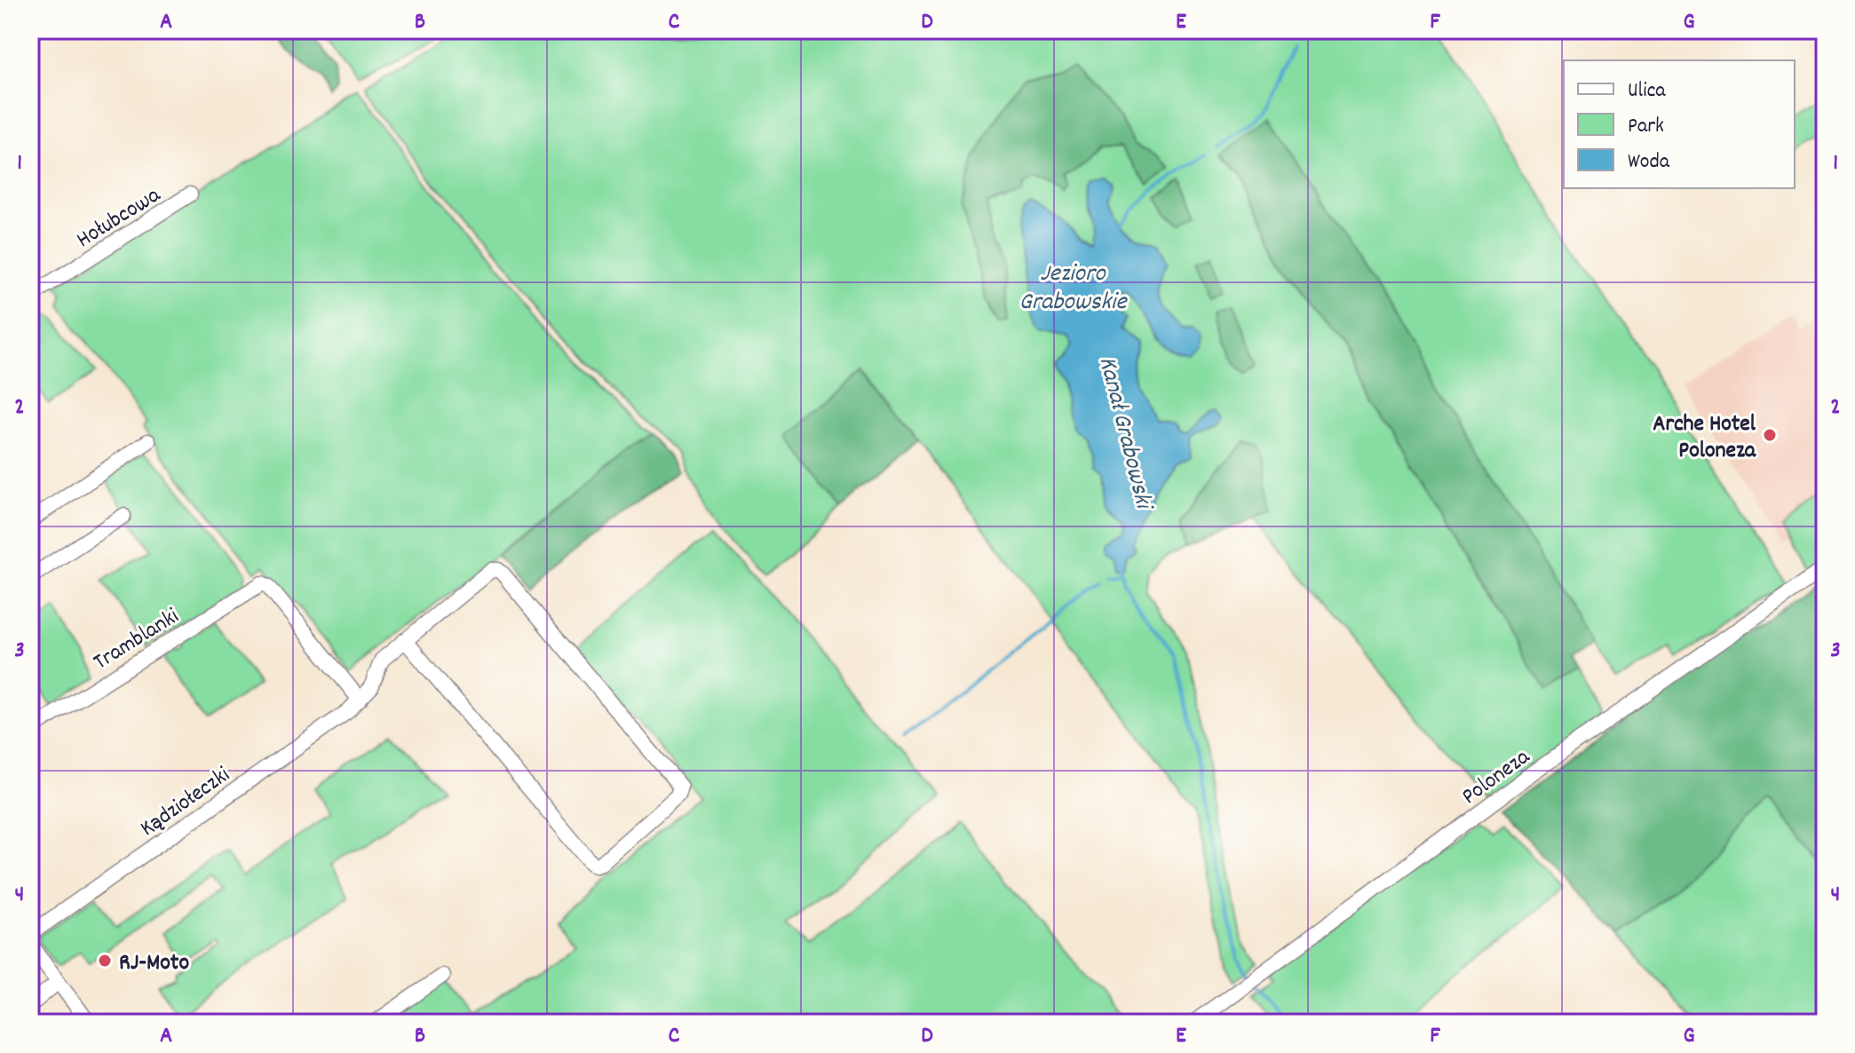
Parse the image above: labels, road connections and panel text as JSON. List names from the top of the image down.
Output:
{
  "streets": {
    "street": [
      "Hołubcowa",
      "Tramblanki",
      "Poloneza",
      "Kądziołeczki"
    ]
  },
  "crossings": [
    ["Tramblanki", "Kądziołeczki"]
  ],
  "water": ["Jezioro Grabowskie", "Kanał Grabowski"],
  "places": ["Arche Hotel Poloneza", "RJ-Moto"],
  "legend": ["Ulica", "Park", "Woda"],
  "grid": {
    "columns": [
      "A",
      "B",
      "C",
      "D",
      "E",
      "F",
      "G"
    ],
    "rows": [
      "1",
      "2",
      "3",
      "4"
    ]
  }
}
